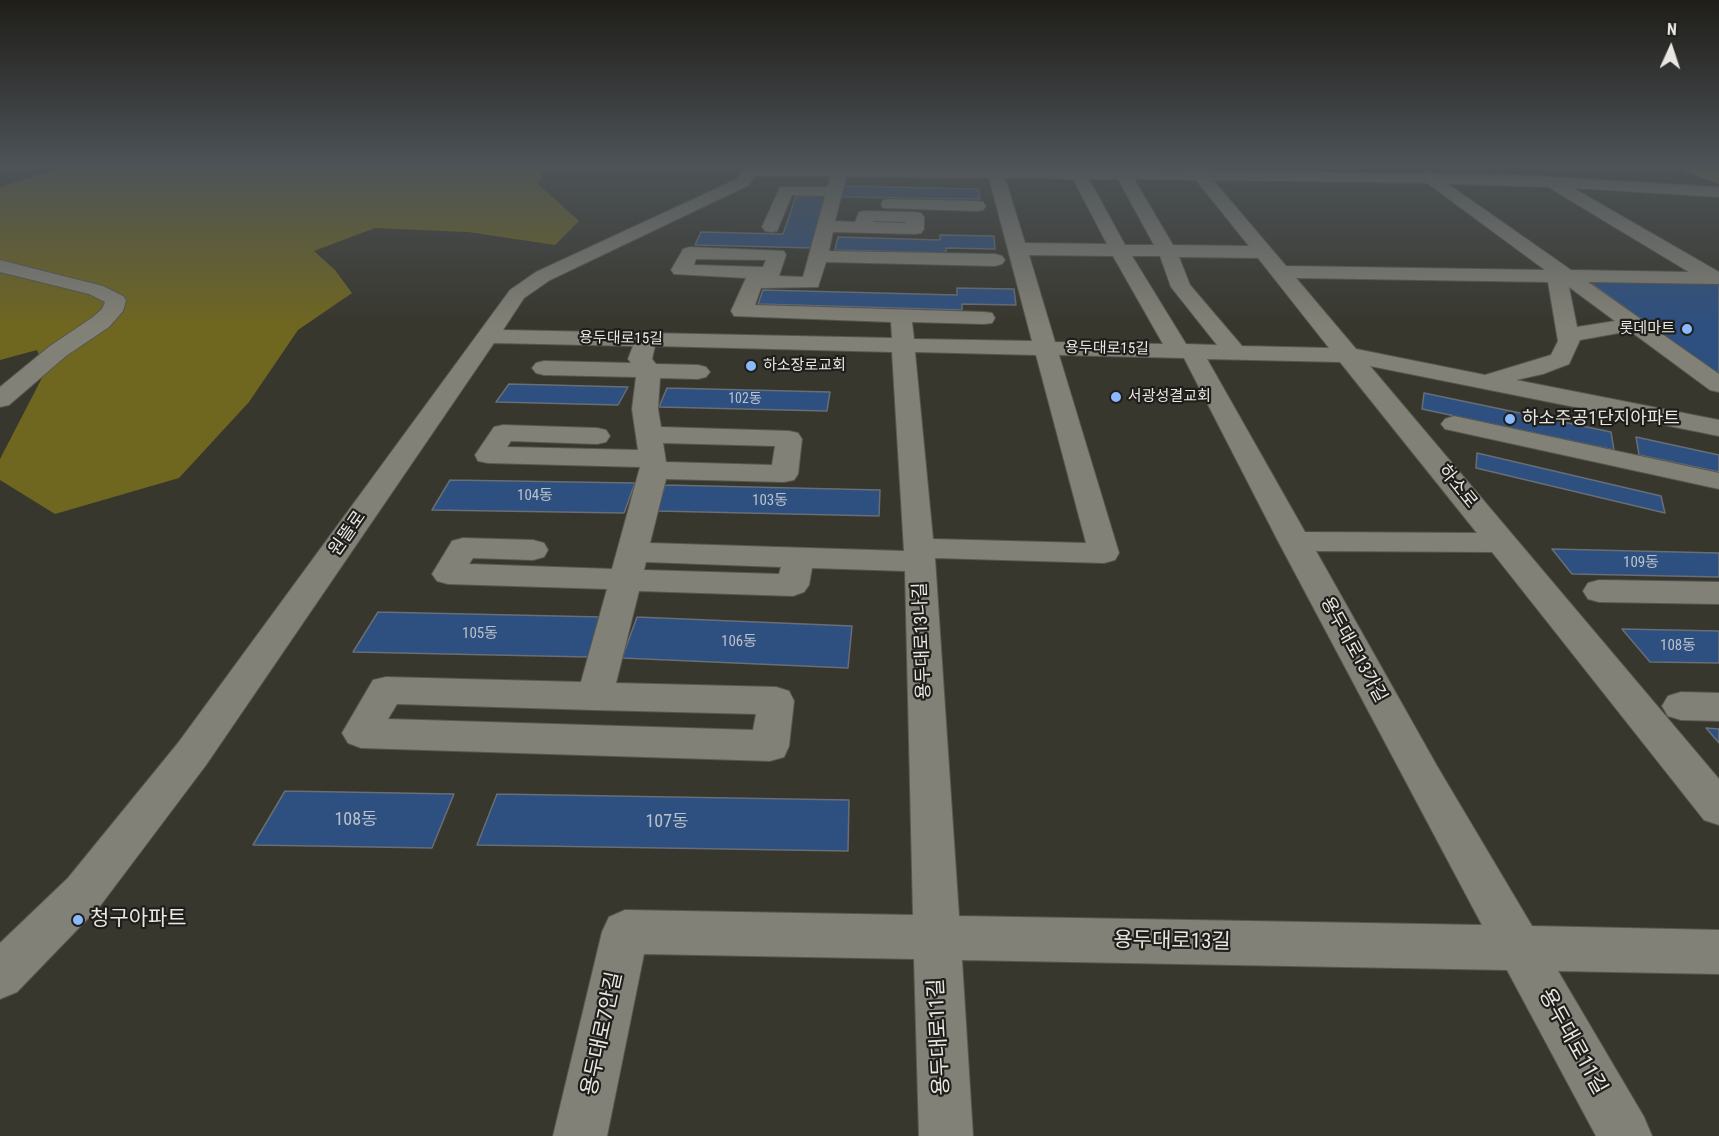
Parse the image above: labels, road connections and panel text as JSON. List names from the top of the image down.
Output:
{
  "streets": {
    "street": [
      "용두대로15길",
      "하소로",
      "원뜰로",
      "용두대로13나길",
      "용두대로13가길",
      "용두대로13길",
      "용두대로7안길",
      "용두대로11길"
    ]
  },
  "crossings": [
    ["용두대로15길", "하소로"],
    ["용두대로15길", "원뜰로"],
    ["용두대로15길", "용두대로13나길"],
    ["용두대로15길", "용두대로13가길"],
    ["용두대로13나길", "용두대로13길"],
    ["용두대로13나길", "용두대로11길"],
    ["용두대로13가길", "용두대로13길"],
    ["용두대로13가길", "용두대로11길"],
    ["용두대로13길", "용두대로7안길"],
    ["용두대로13길", "용두대로11길"]
  ],
  "places": [
    "롯데마트",
    "하소장로교회",
    "서광성결교회",
    "하소주공1단지아파트",
    "청구아파트"
  ],
  "house_numbers": [
    "102동",
    "104동",
    "103동",
    "109동",
    "105동",
    "106동",
    "108동",
    "108동",
    "107동"
  ],
  "north": "top"
}
